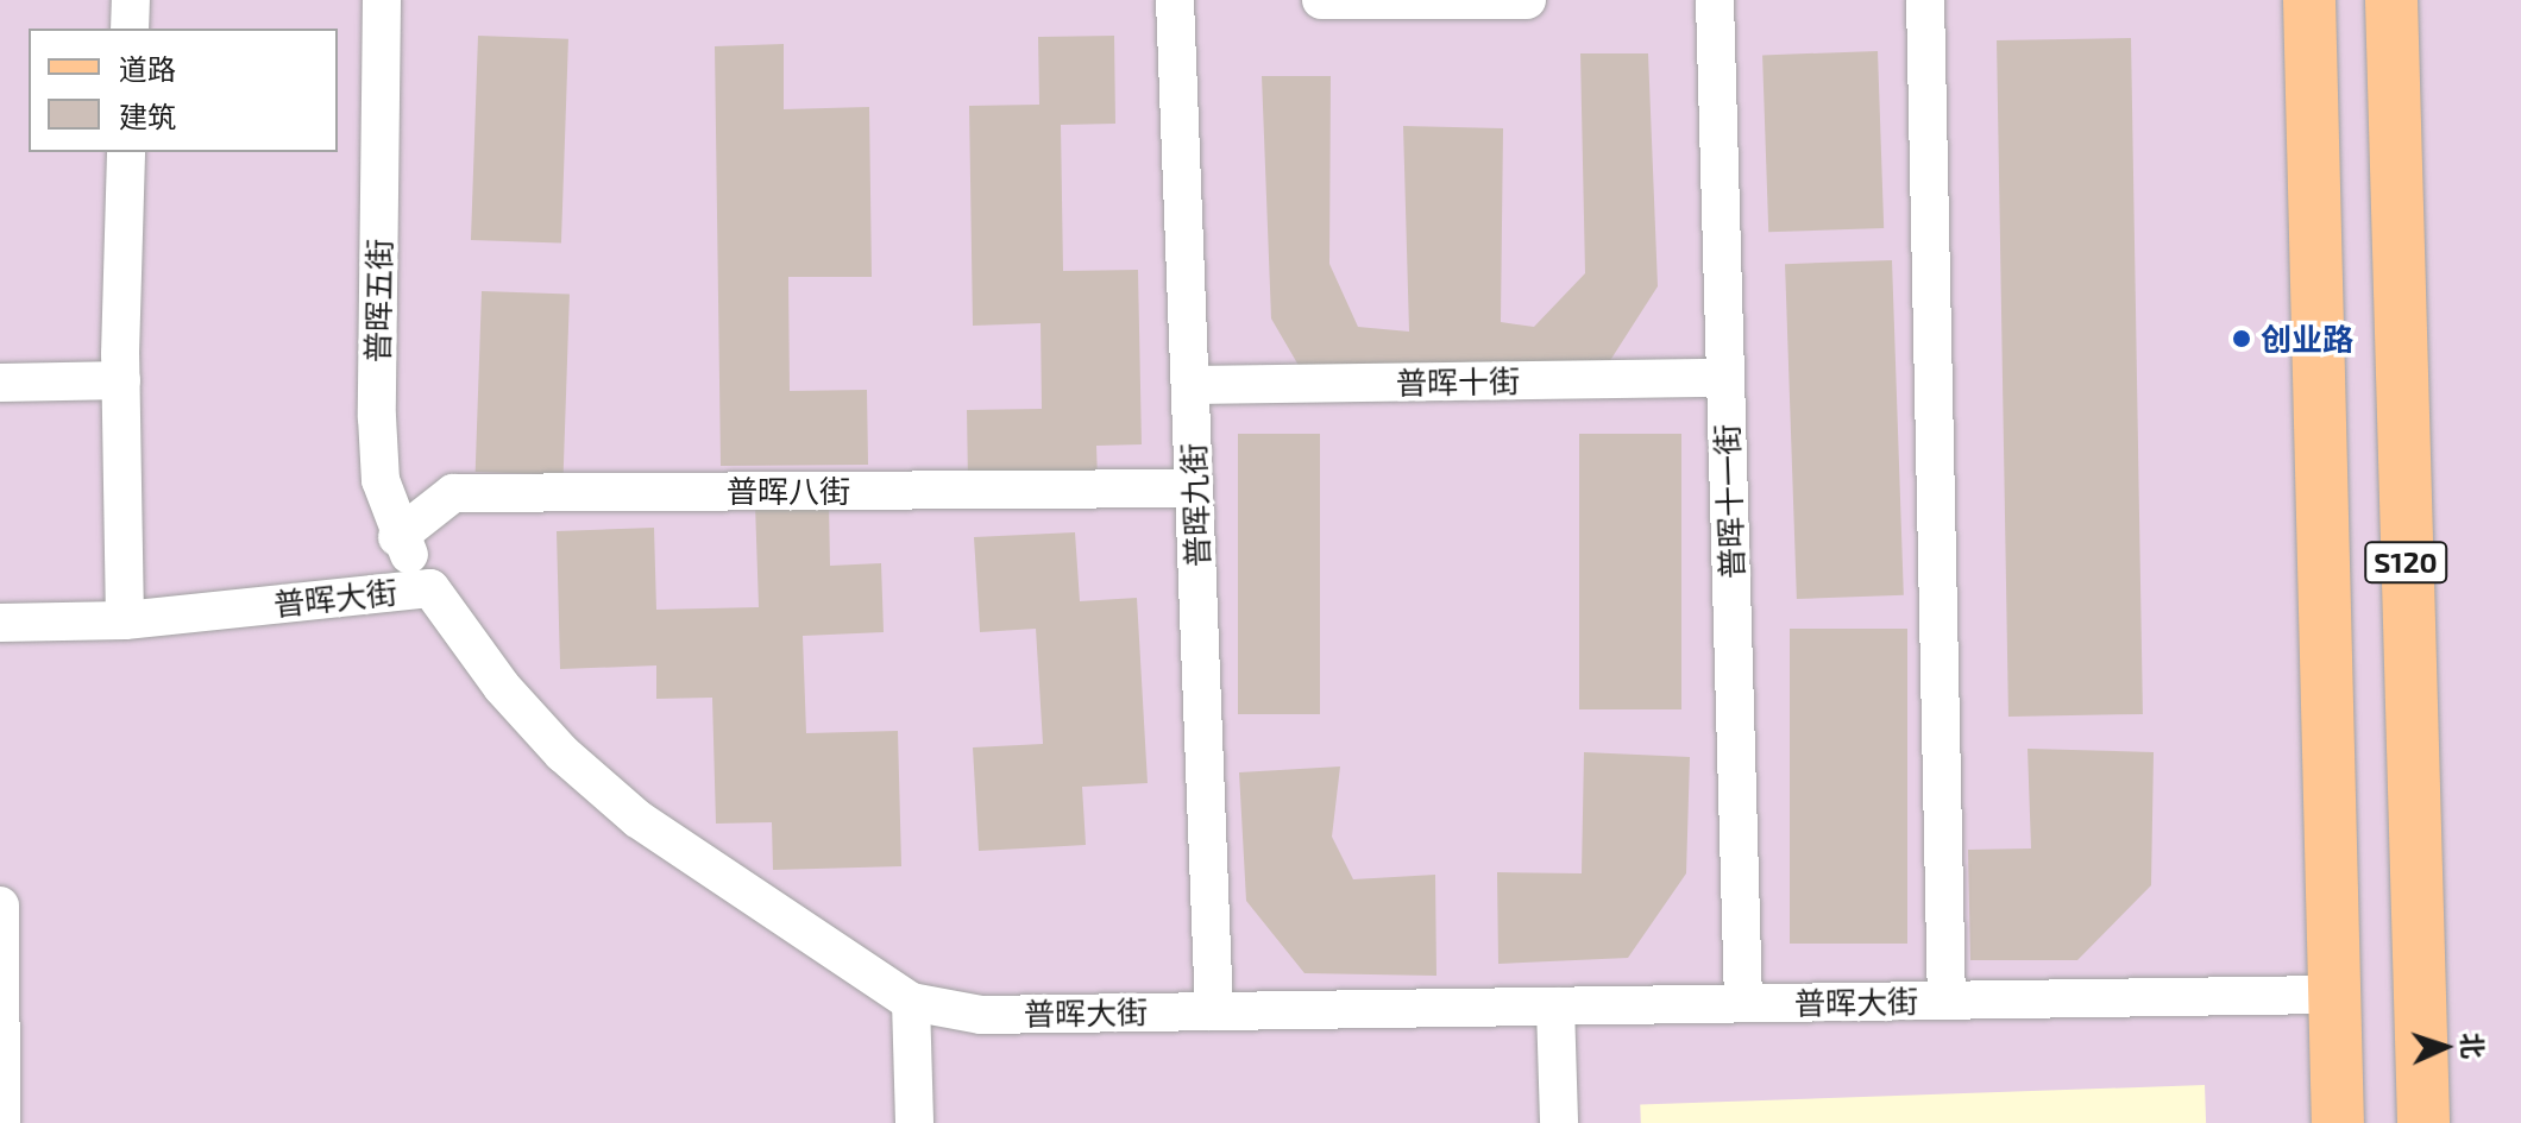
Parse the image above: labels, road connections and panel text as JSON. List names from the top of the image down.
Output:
{
  "streets": {
    "main road": ["S120"],
    "street": [
      "普晖五街",
      "普晖十街",
      "普晖八街",
      "普晖十一街",
      "普晖九街",
      "普晖大街"
    ]
  },
  "crossings": [
    ["普晖五街", "普晖八街"],
    ["普晖五街", "普晖大街"],
    ["普晖十街", "普晖十一街"],
    ["普晖十街", "普晖九街"],
    ["普晖八街", "普晖九街"],
    ["普晖十一街", "普晖大街"],
    ["普晖九街", "普晖大街"],
    ["S120", "普晖大街"]
  ],
  "places": ["创业路"],
  "legend": ["道路", "建筑"],
  "north": "right"
}
